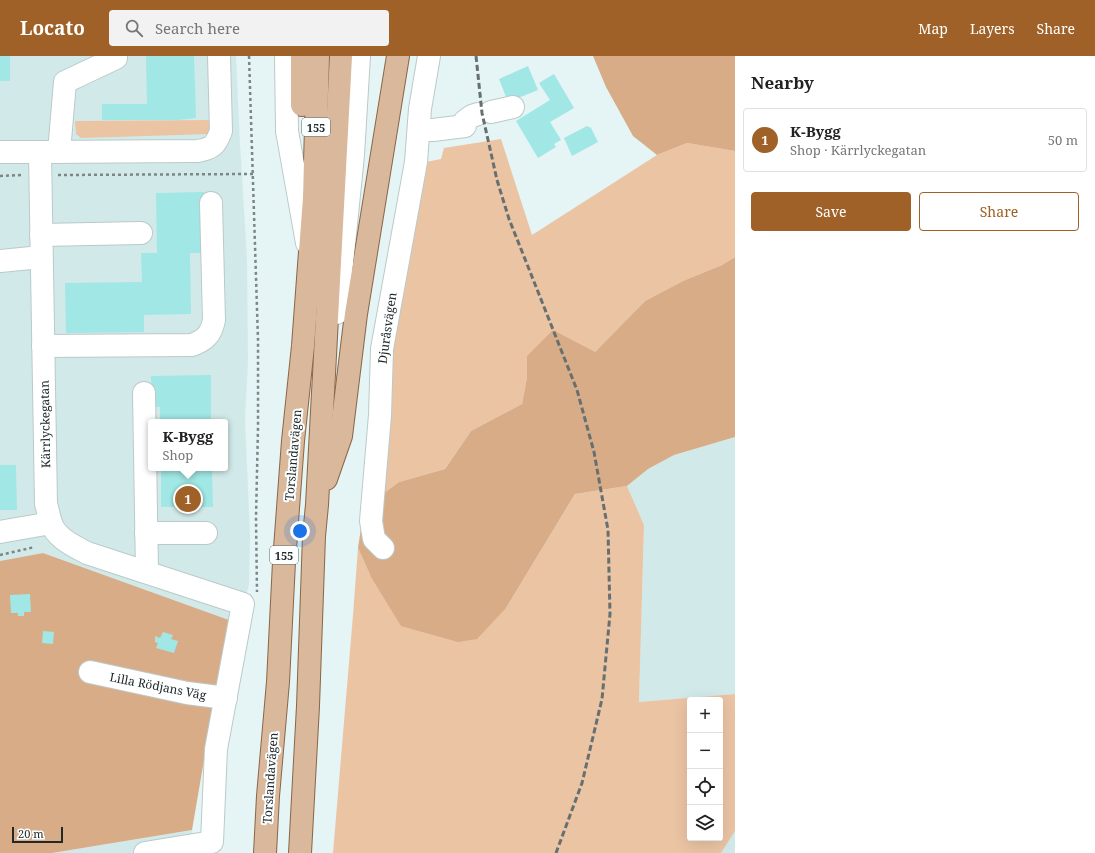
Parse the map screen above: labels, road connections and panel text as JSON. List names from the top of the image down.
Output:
{
  "streets": {
    "main road": ["155", "Torslandavägen"],
    "street": ["Djuråsvägen", "Kärrlyckegatan", "Lilla Rödjans Väg"]
  },
  "scale_bar": "20 m",
  "page": {
    "header": "Locato",
    "search": "Search here",
    "nav": ["Map", "Layers", "Share"],
    "heading": "Nearby",
    "list": [
      {
        "mark": "1",
        "name": "K-Bygg",
        "note": "Shop · Kärrlyckegatan",
        "value": "50 m"
      }
    ],
    "buttons": ["Save", "Share"],
    "popup": ["K-Bygg", "Shop"],
    "pins": "1",
    "map_buttons": ["+", "−"],
    "scale": "20 m"
  }
}
